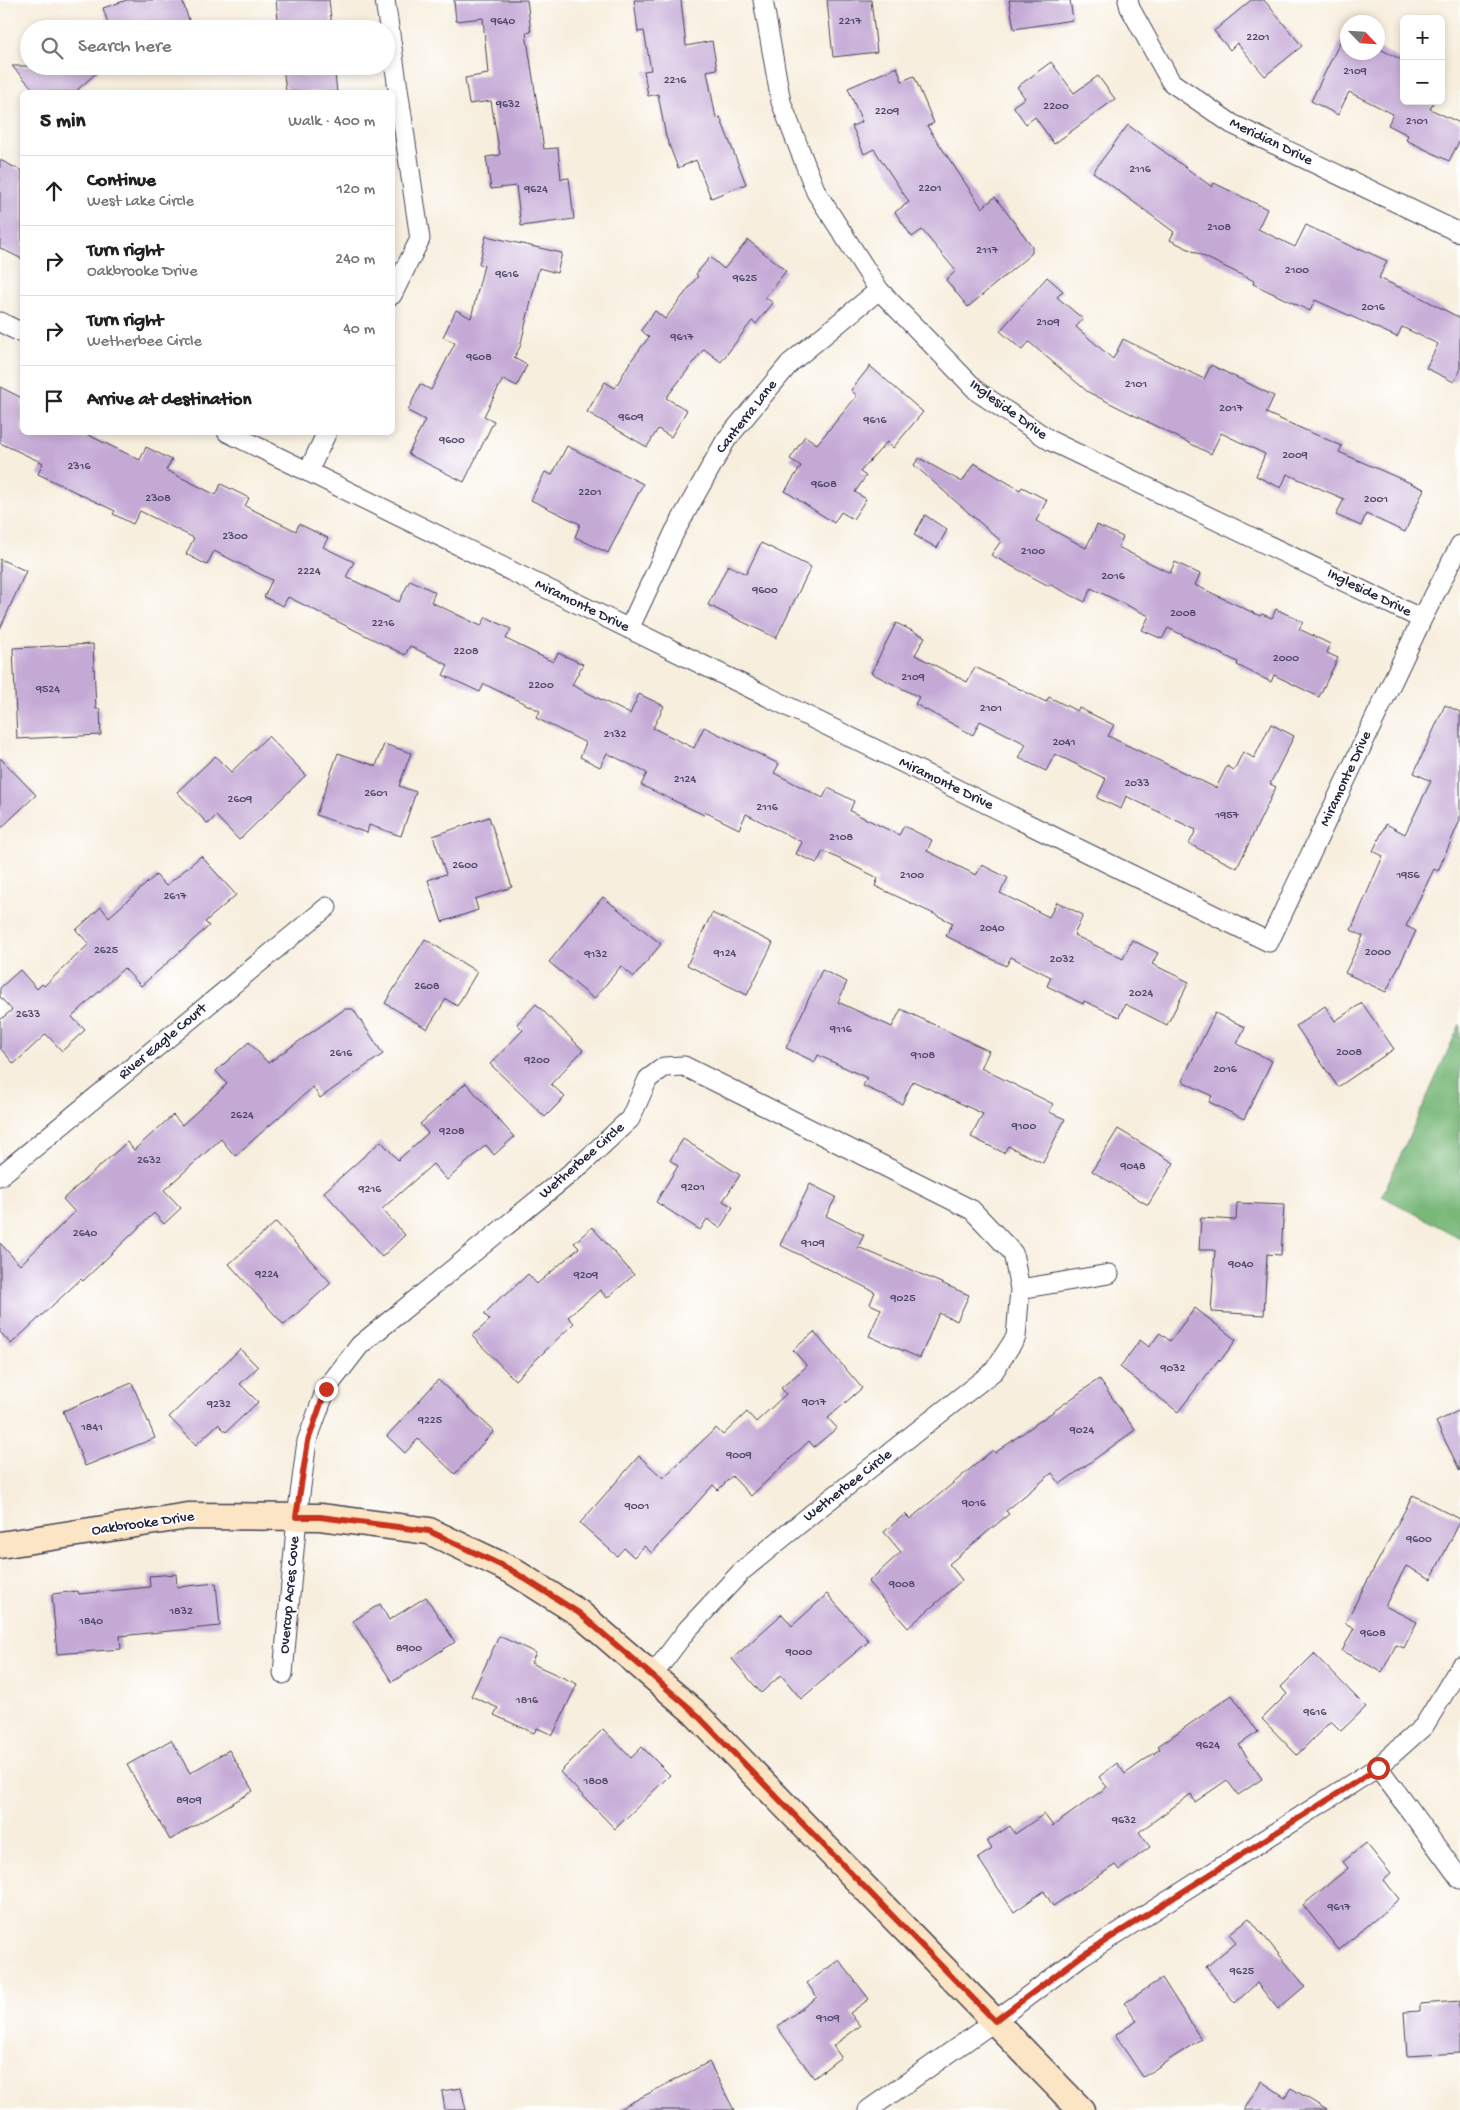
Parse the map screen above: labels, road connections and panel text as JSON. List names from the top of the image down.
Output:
{
  "streets": {
    "street": [
      "Meridian Drive",
      "Ingleside Drive",
      "Canterra Lane",
      "Miramonte Drive",
      "River Eagle Court",
      "Wetherbee Circle",
      "Oakbrooke Drive",
      "Overcup Acres Cove"
    ]
  },
  "crossings": [
    ["Ingleside Drive", "Canterra Lane"],
    ["Ingleside Drive", "Miramonte Drive"],
    ["Canterra Lane", "Miramonte Drive"],
    ["Wetherbee Circle", "Oakbrooke Drive"],
    ["Wetherbee Circle", "Overcup Acres Cove"],
    ["Oakbrooke Drive", "Overcup Acres Cove"]
  ],
  "house_numbers": [
    "9640",
    "2217",
    "2201",
    "2109",
    "2216",
    "9632",
    "2200",
    "2209",
    "2101",
    "2116",
    "2201",
    "9624",
    "2108",
    "2117",
    "2100",
    "9616",
    "9625",
    "2016",
    "2109",
    "9617",
    "9608",
    "2101",
    "2017",
    "9609",
    "9616",
    "9600",
    "2009",
    "2316",
    "9608",
    "2201",
    "2308",
    "2001",
    "2300",
    "2100",
    "2224",
    "2016",
    "9600",
    "2008",
    "2216",
    "2208",
    "2000",
    "2109",
    "2200",
    "9524",
    "2101",
    "2132",
    "2041",
    "2124",
    "2033",
    "2601",
    "2609",
    "2116",
    "1957",
    "2108",
    "2600",
    "2100",
    "1956",
    "2617",
    "2040",
    "2625",
    "2000",
    "9124",
    "9132",
    "2032",
    "2608",
    "2024",
    "2633",
    "9116",
    "2008",
    "2616",
    "9108",
    "9200",
    "2016",
    "2624",
    "9100",
    "9208",
    "2632",
    "9048",
    "9201",
    "9216",
    "2640",
    "9109",
    "9040",
    "9224",
    "9209",
    "9025",
    "9032",
    "9017",
    "9232",
    "9225",
    "1841",
    "9024",
    "9009",
    "9016",
    "9001",
    "9600",
    "9008",
    "1832",
    "1840",
    "9608",
    "8900",
    "9000",
    "1816",
    "9616",
    "9624",
    "1808",
    "8909",
    "9632",
    "9617",
    "9625",
    "9109"
  ],
  "north": "bottom right",
  "page": {
    "map_buttons": ["+", "−"],
    "search": "Search here",
    "heading": ["5 min", "Walk · 400 m"],
    "list": [
      ["Continue", "West Lake Circle", "120 m"],
      ["Turn right", "Oakbrooke Drive", "240 m"],
      ["Turn right", "Wetherbee Circle", "40 m"],
      "Arrive at destination"
    ]
  }
}
